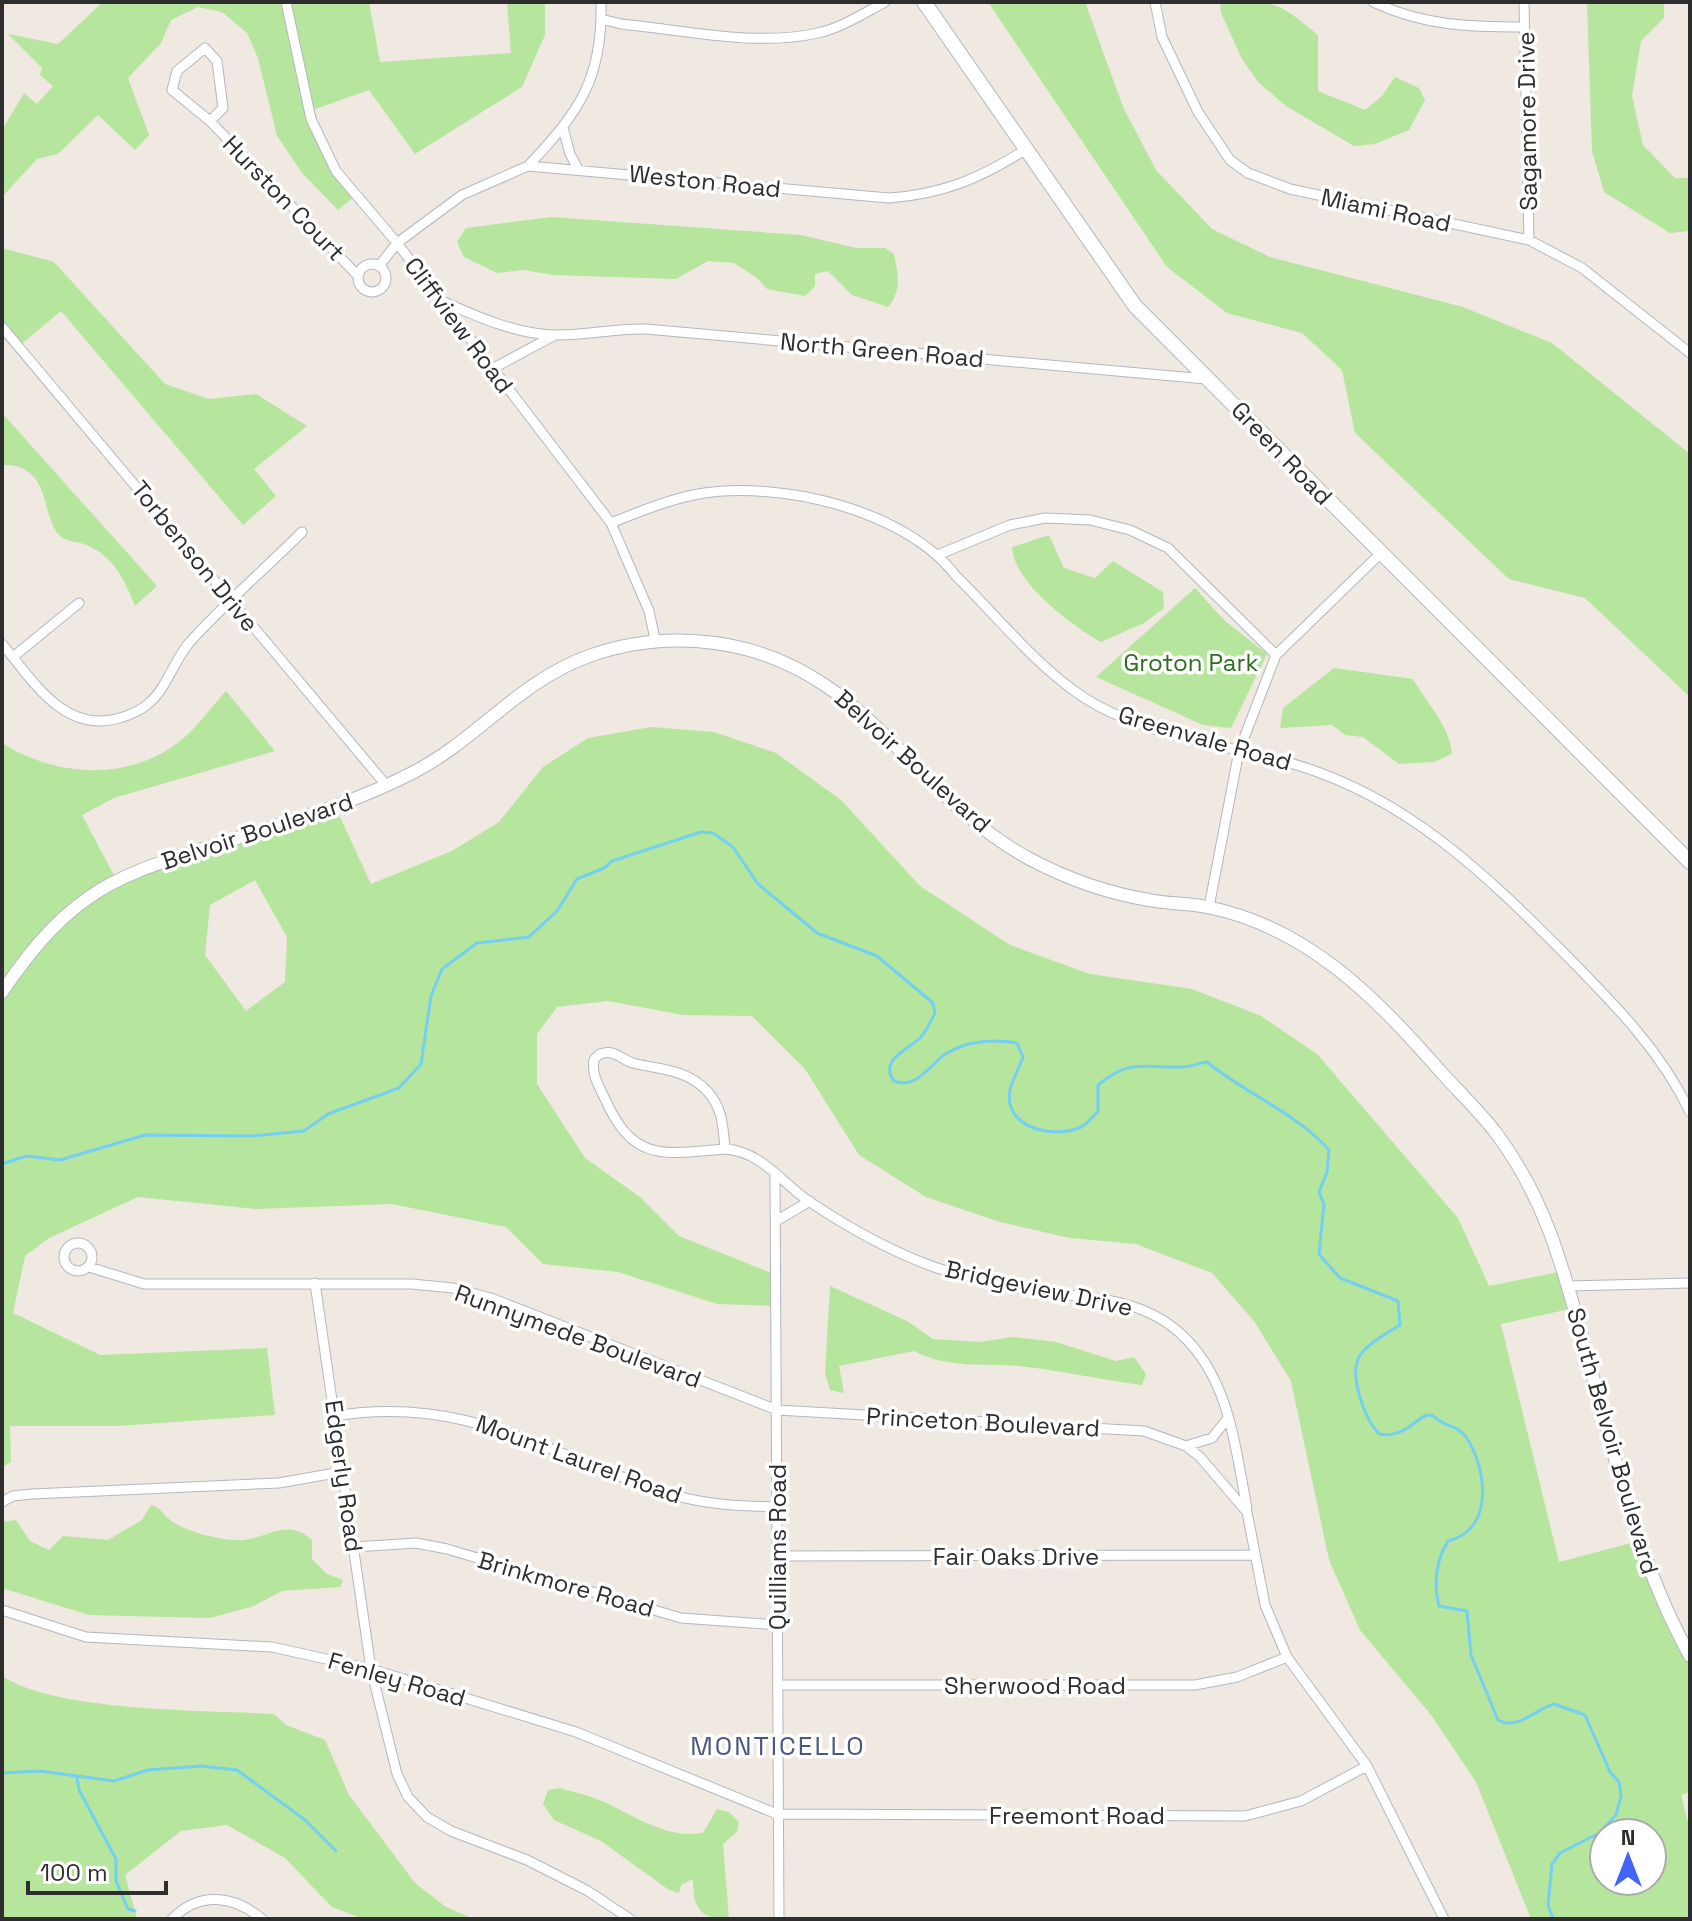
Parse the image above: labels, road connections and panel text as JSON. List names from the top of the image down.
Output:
{
  "streets": {
    "main road": ["Green Road"],
    "street": [
      "Sagamore Drive",
      "Weston Road",
      "Hurston Court",
      "Miami Road",
      "Cliffview Road",
      "North Green Road",
      "Torbenson Drive",
      "Greenvale Road",
      "Belvoir Boulevard",
      "Bridgeview Drive",
      "Runnymede Boulevard",
      "Princeton Boulevard",
      "South Belvoir Boulevard",
      "Mount Laurel Road",
      "Edgerly Road",
      "Quilliams Road",
      "Fair Oaks Drive",
      "Brinkmore Road",
      "Fenley Road",
      "Sherwood Road",
      "Freemont Road"
    ]
  },
  "crossings": [
    ["Sagamore Drive", "Miami Road"],
    ["Weston Road", "Hurston Court"],
    ["Weston Road", "Cliffview Road"],
    ["Weston Road", "Green Road"],
    ["Hurston Court", "Cliffview Road"],
    ["Cliffview Road", "North Green Road"],
    ["Cliffview Road", "Greenvale Road"],
    ["Cliffview Road", "Belvoir Boulevard"],
    ["North Green Road", "Green Road"],
    ["Torbenson Drive", "Belvoir Boulevard"],
    ["Belvoir Boulevard", "South Belvoir Boulevard"],
    ["Bridgeview Drive", "Princeton Boulevard"],
    ["Bridgeview Drive", "Quilliams Road"],
    ["Runnymede Boulevard", "Princeton Boulevard"],
    ["Runnymede Boulevard", "Edgerly Road"],
    ["Runnymede Boulevard", "Quilliams Road"],
    ["Princeton Boulevard", "Quilliams Road"],
    ["Princeton Boulevard", "Fair Oaks Drive"],
    ["Princeton Boulevard", "Sherwood Road"],
    ["Princeton Boulevard", "Freemont Road"],
    ["Mount Laurel Road", "Edgerly Road"],
    ["Mount Laurel Road", "Quilliams Road"],
    ["Edgerly Road", "Brinkmore Road"],
    ["Edgerly Road", "Fenley Road"],
    ["Quilliams Road", "Fair Oaks Drive"],
    ["Quilliams Road", "Brinkmore Road"],
    ["Quilliams Road", "Fenley Road"],
    ["Quilliams Road", "Sherwood Road"],
    ["Quilliams Road", "Freemont Road"],
    ["Fenley Road", "Freemont Road"]
  ],
  "districts": ["MONTICELLO"],
  "parks": ["Groton Park"],
  "scale_bar": "100 m",
  "north": "top"
}
